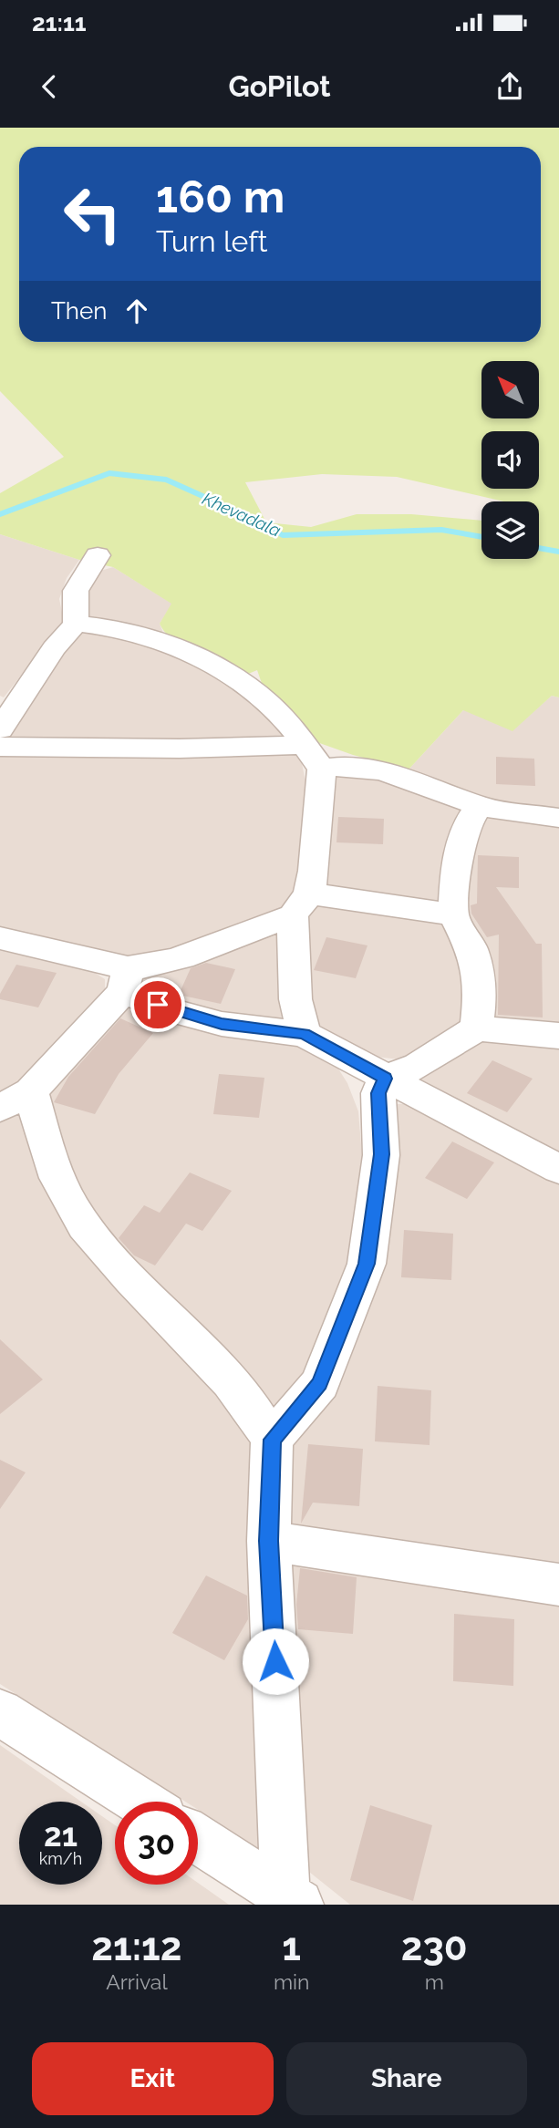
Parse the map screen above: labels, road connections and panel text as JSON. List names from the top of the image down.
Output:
{
  "water": ["Khevadala"],
  "north": "top left",
  "page": {
    "status": "21:11",
    "header": "GoPilot",
    "turn": ["160 m", "Turn left"],
    "then": "Then",
    "speed": "21 km/h",
    "limit": "30",
    "eta": [
      "21:12",
      "Arrival",
      "1",
      "min",
      "230",
      "m"
    ],
    "buttons": ["Exit", "Share"]
  }
}
